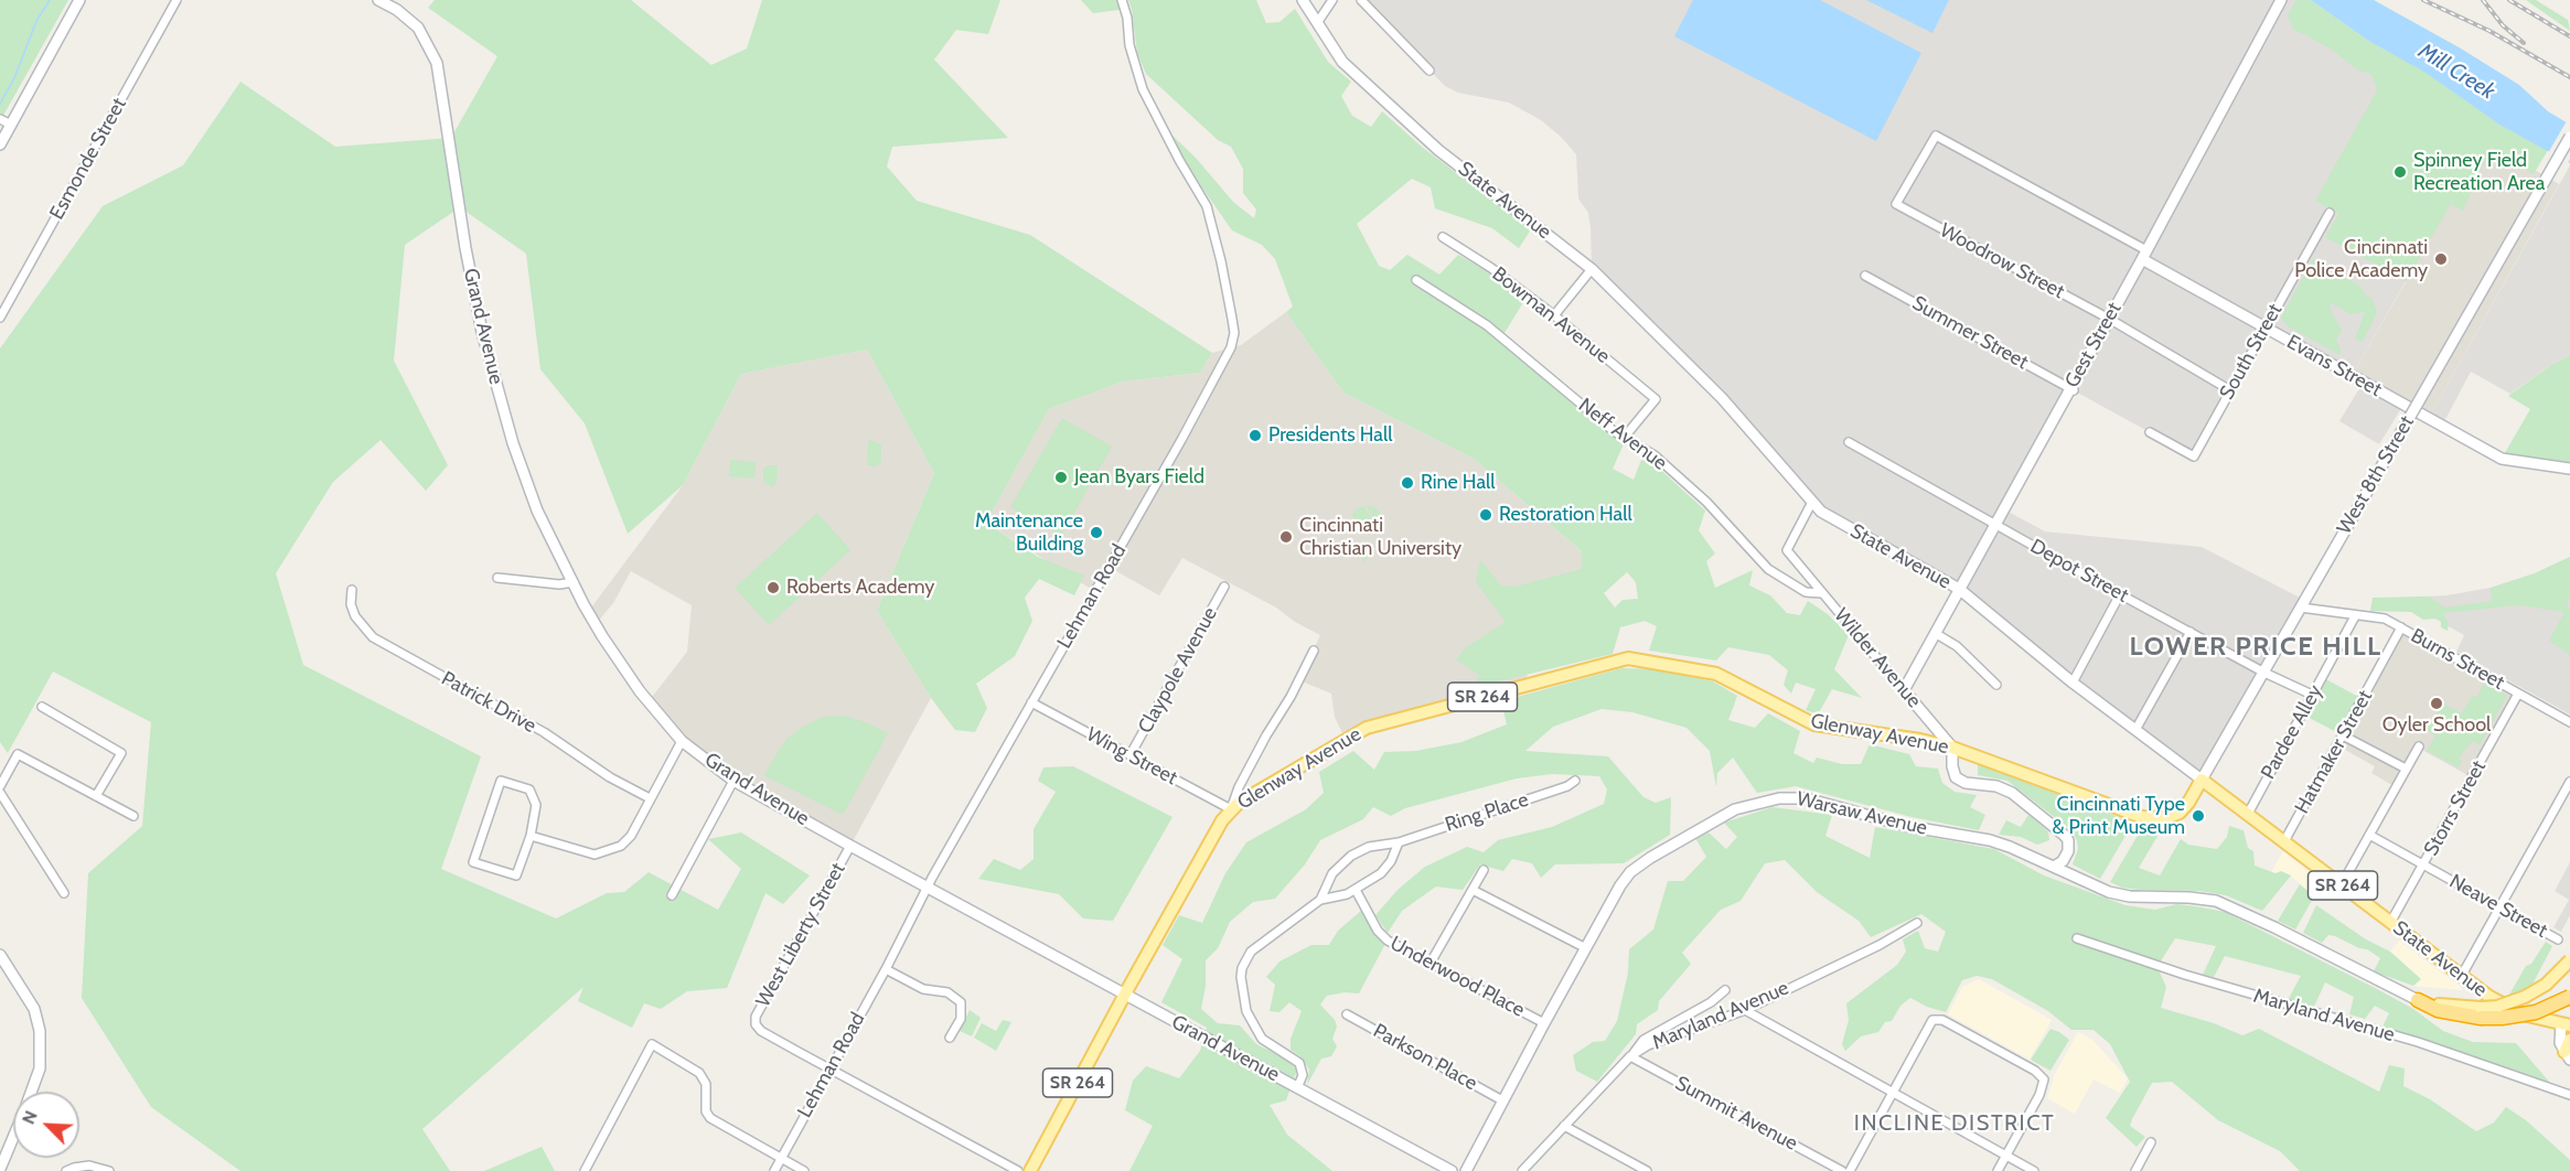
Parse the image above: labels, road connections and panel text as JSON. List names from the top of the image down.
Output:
{
  "streets": {
    "main road": [
      "State Avenue",
      "Grand Avenue",
      "Gest Street",
      "Evans Street",
      "West 8th Street",
      "Wilder Avenue",
      "SR 264",
      "Glenway Avenue",
      "Warsaw Avenue"
    ],
    "street": [
      "Esmonde Street",
      "Woodrow Street",
      "Bowman Avenue",
      "Summer Street",
      "South Street",
      "Neff Avenue",
      "Depot Street",
      "Lehman Road",
      "Burns Street",
      "Claypole Avenue",
      "Patrick Drive",
      "Pardee Alley",
      "Hatmaker Street",
      "Wing Street",
      "Storrs Street",
      "Ring Place",
      "Neave Street",
      "West Liberty Street",
      "Underwood Place",
      "Maryland Avenue",
      "Parkson Place",
      "Summit Avenue"
    ]
  },
  "crossings": [
    ["State Avenue", "Gest Street"],
    ["State Avenue", "West 8th Street"],
    ["State Avenue", "Wilder Avenue"],
    ["State Avenue", "Pardee Alley"],
    ["State Avenue", "Hatmaker Street"],
    ["State Avenue", "Storrs Street"],
    ["Woodrow Street", "Gest Street"],
    ["Woodrow Street", "South Street"],
    ["Woodrow Street", "Evans Street"],
    ["Bowman Avenue", "Neff Avenue"],
    ["Grand Avenue", "Lehman Road"],
    ["Grand Avenue", "Glenway Avenue"],
    ["Grand Avenue", "Ring Place"],
    ["Grand Avenue", "West Liberty Street"],
    ["Summer Street", "Gest Street"],
    ["Gest Street", "Evans Street"],
    ["Gest Street", "Depot Street"],
    ["Gest Street", "Wilder Avenue"],
    ["South Street", "Evans Street"],
    ["Neff Avenue", "Wilder Avenue"],
    ["West 8th Street", "Depot Street"],
    ["West 8th Street", "Burns Street"],
    ["West 8th Street", "Glenway Avenue"],
    ["Depot Street", "Pardee Alley"],
    ["Lehman Road", "Wing Street"],
    ["Lehman Road", "West Liberty Street"],
    ["Wilder Avenue", "Glenway Avenue"],
    ["Wilder Avenue", "Warsaw Avenue"],
    ["Burns Street", "Pardee Alley"],
    ["Burns Street", "Hatmaker Street"],
    ["Burns Street", "Storrs Street"],
    ["Claypole Avenue", "Wing Street"],
    ["Glenway Avenue", "Wing Street"],
    ["Storrs Street", "Neave Street"],
    ["Ring Place", "Underwood Place"],
    ["Warsaw Avenue", "Underwood Place"],
    ["Warsaw Avenue", "Parkson Place"],
    ["Maryland Avenue", "Summit Avenue"]
  ],
  "districts": ["LOWER PRICE HILL", "INCLINE DISTRICT"],
  "water": ["Mill Creek"],
  "places": [
    "Spinney Field Recreation Area",
    "Cincinnati Police Academy",
    "Presidents Hall",
    "Jean Byars Field",
    "Rine Hall",
    "Restoration Hall",
    "Maintenance Building",
    "Cincinnati Christian University",
    "Roberts Academy",
    "Oyler School",
    "Cincinnati Type & Print Museum"
  ],
  "north": "top left"
}
